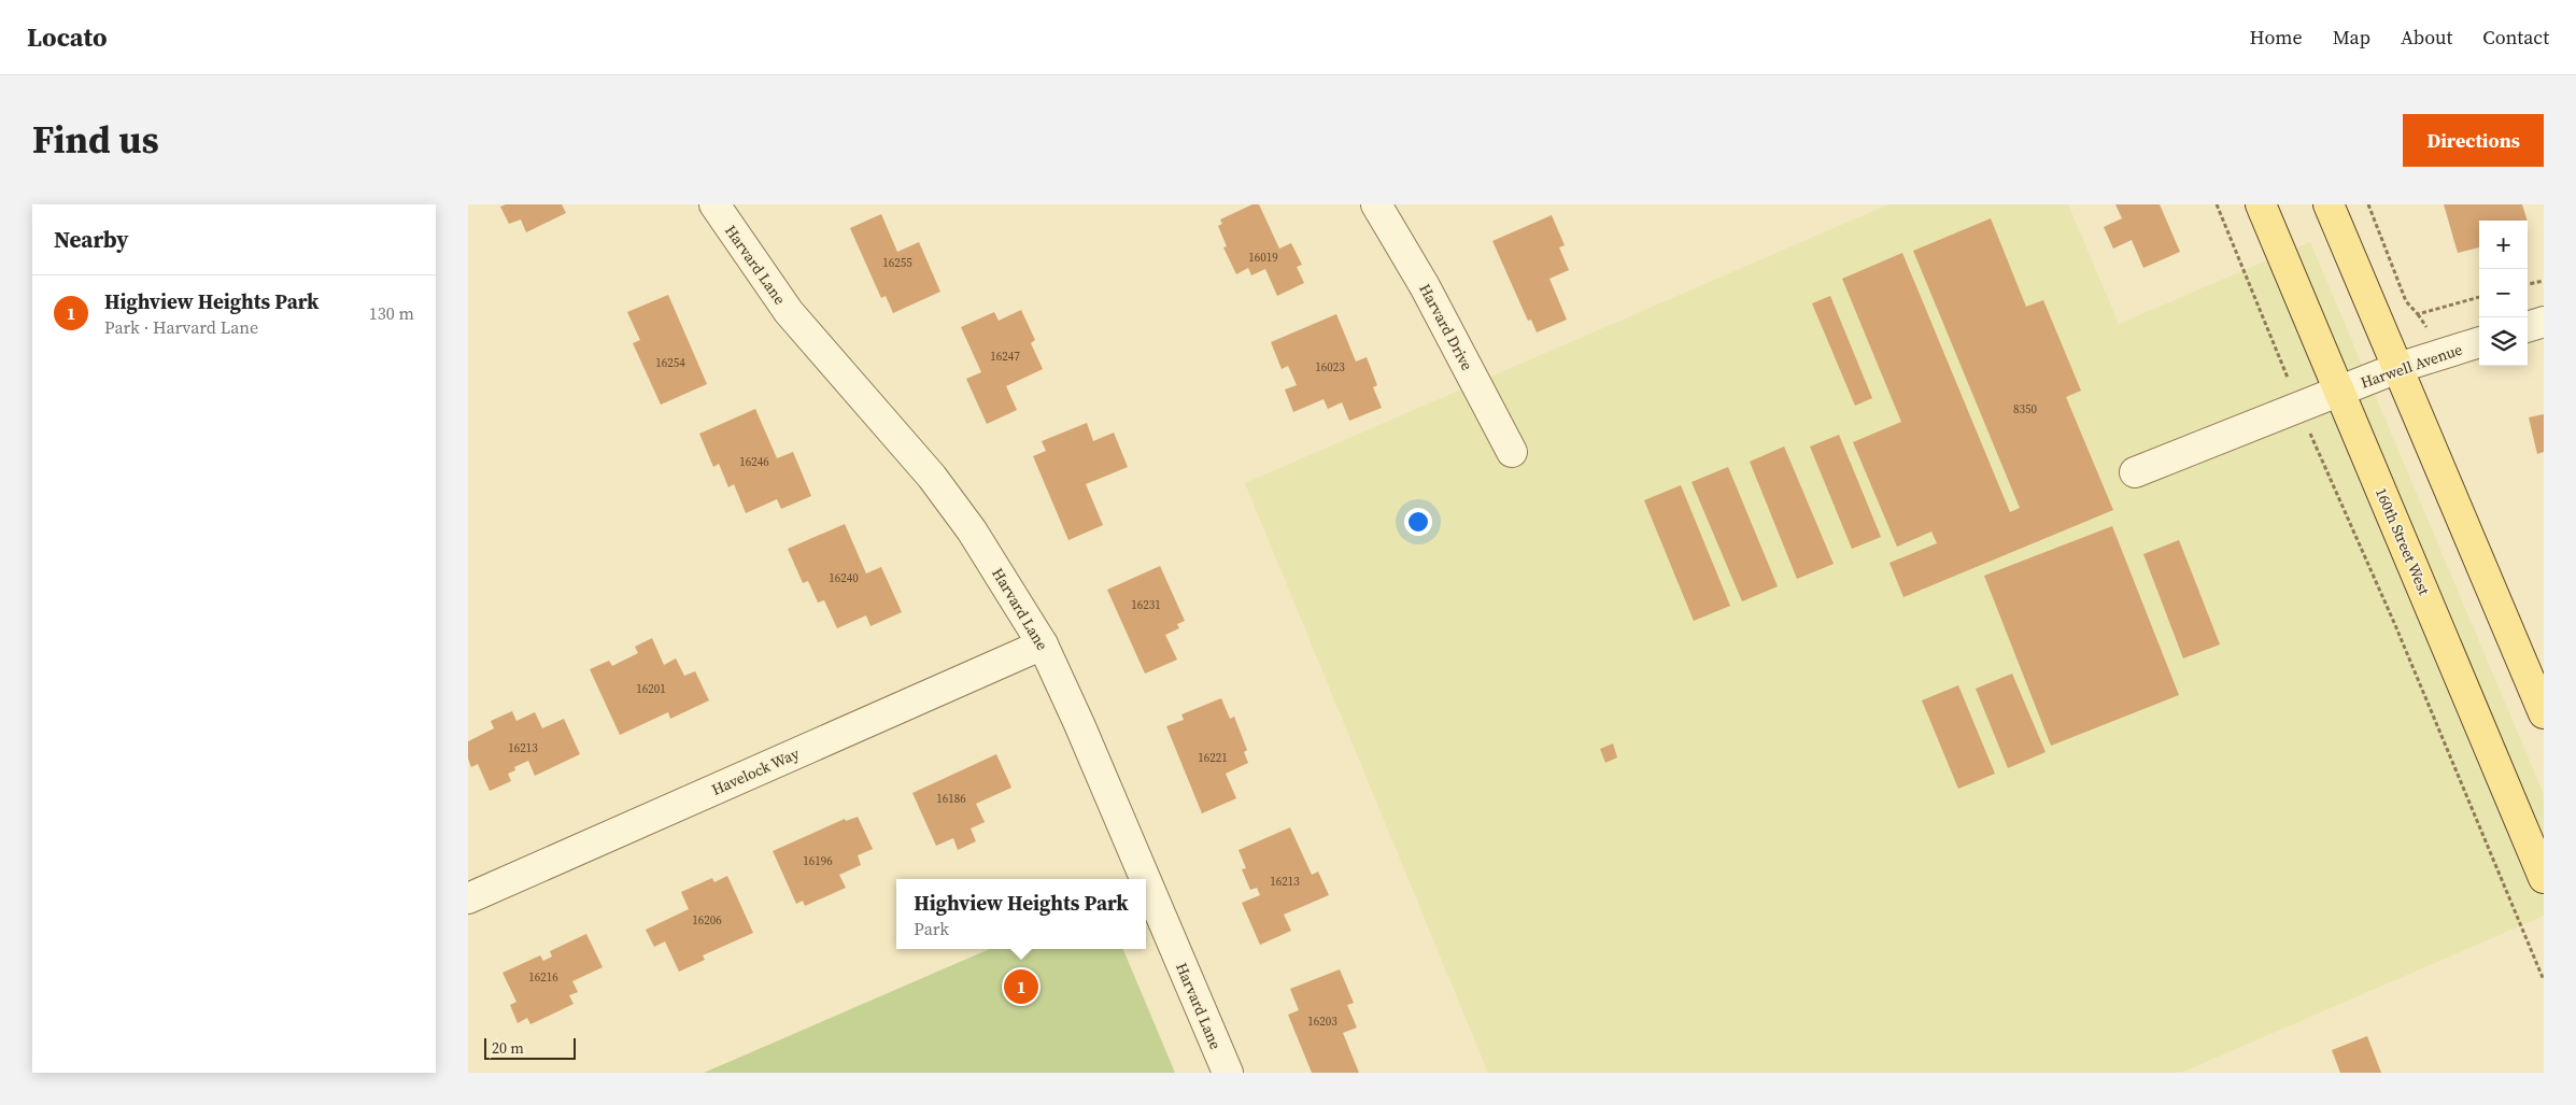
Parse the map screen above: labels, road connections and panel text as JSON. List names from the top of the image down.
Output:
{
  "streets": {
    "main road": ["160th Street West"],
    "street": [
      "Harvard Lane",
      "Harvard Drive",
      "Harwell Avenue",
      "Havelock Way"
    ]
  },
  "crossings": [
    ["Harvard Lane", "Havelock Way"],
    ["Harwell Avenue", "160th Street West"]
  ],
  "house_numbers": [
    "16019",
    "16255",
    "16247",
    "16254",
    "16023",
    "8350",
    "16246",
    "16240",
    "16231",
    "16201",
    "16213",
    "16221",
    "16186",
    "16196",
    "16213",
    "16206",
    "16216",
    "16203"
  ],
  "scale_bar": "20 m",
  "page": {
    "header": "Locato",
    "nav": [
      "Home",
      "Map",
      "About",
      "Contact"
    ],
    "title": "Find us",
    "buttons": "Directions",
    "heading": "Nearby",
    "map_buttons": ["+", "−"],
    "list": [
      {
        "mark": "1",
        "name": "Highview Heights Park",
        "note": "Park · Harvard Lane",
        "value": "130 m"
      }
    ],
    "popup": ["Highview Heights Park", "Park"],
    "pins": "1",
    "scale": "20 m"
  }
}
